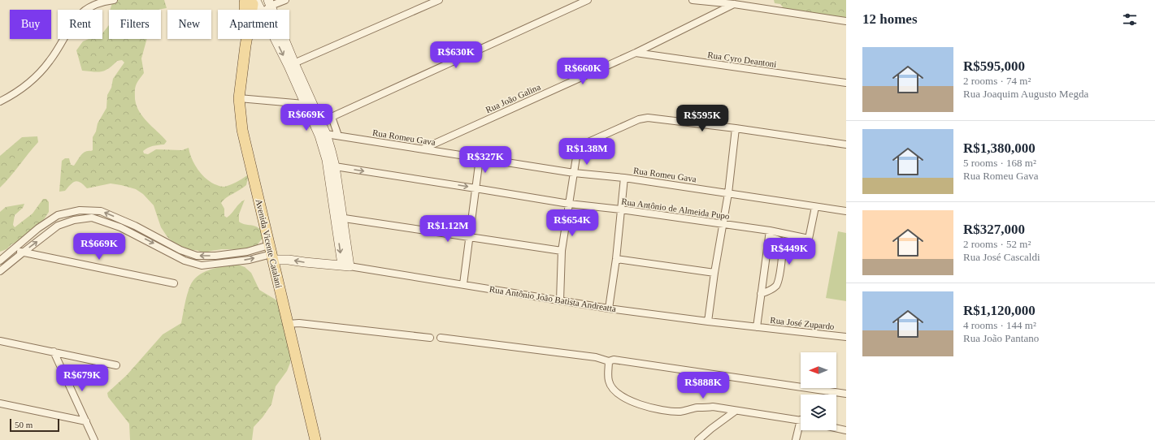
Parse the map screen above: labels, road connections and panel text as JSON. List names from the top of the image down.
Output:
{
  "streets": {
    "main road": ["Avenida Vicente Catalani"],
    "street": [
      "Rua Cyro Deantoni",
      "Rua João Galina",
      "Rua Romeu Gava",
      "Rua Antônio de Almeida Pupo",
      "Rua Antônio João Batista Andreatta",
      "Rua José Zupardo"
    ]
  },
  "crossings": [
    ["Rua Cyro Deantoni", "Rua João Galina"],
    ["Rua João Galina", "Rua Romeu Gava"],
    ["Rua Romeu Gava", "Rua Antônio de Almeida Pupo"],
    ["Avenida Vicente Catalani", "Rua Antônio João Batista Andreatta"],
    ["Rua Antônio João Batista Andreatta", "Rua José Zupardo"]
  ],
  "scale_bar": "50 m",
  "north": "left",
  "page": {
    "heading": "12 homes",
    "chip": [
      "Buy",
      "Rent",
      "Filters",
      "New",
      "Apartment"
    ],
    "list": [
      {
        "name": "R$595,000",
        "note": "2 rooms · 74 m² · Rua Joaquim Augusto Megda"
      },
      {
        "name": "R$1,380,000",
        "note": "5 rooms · 168 m² · Rua Romeu Gava"
      },
      {
        "name": "R$327,000",
        "note": "2 rooms · 52 m² · Rua José Cascaldi"
      },
      {
        "name": "R$1,120,000",
        "note": "4 rooms · 144 m² · Rua João Pantano"
      }
    ],
    "price": [
      "R$630K",
      "R$660K",
      "R$669K",
      "R$595K",
      "R$1.38M",
      "R$327K",
      "R$654K",
      "R$1.12M",
      "R$669K",
      "R$449K",
      "R$679K",
      "R$888K"
    ],
    "scale": "50 m"
  }
}
